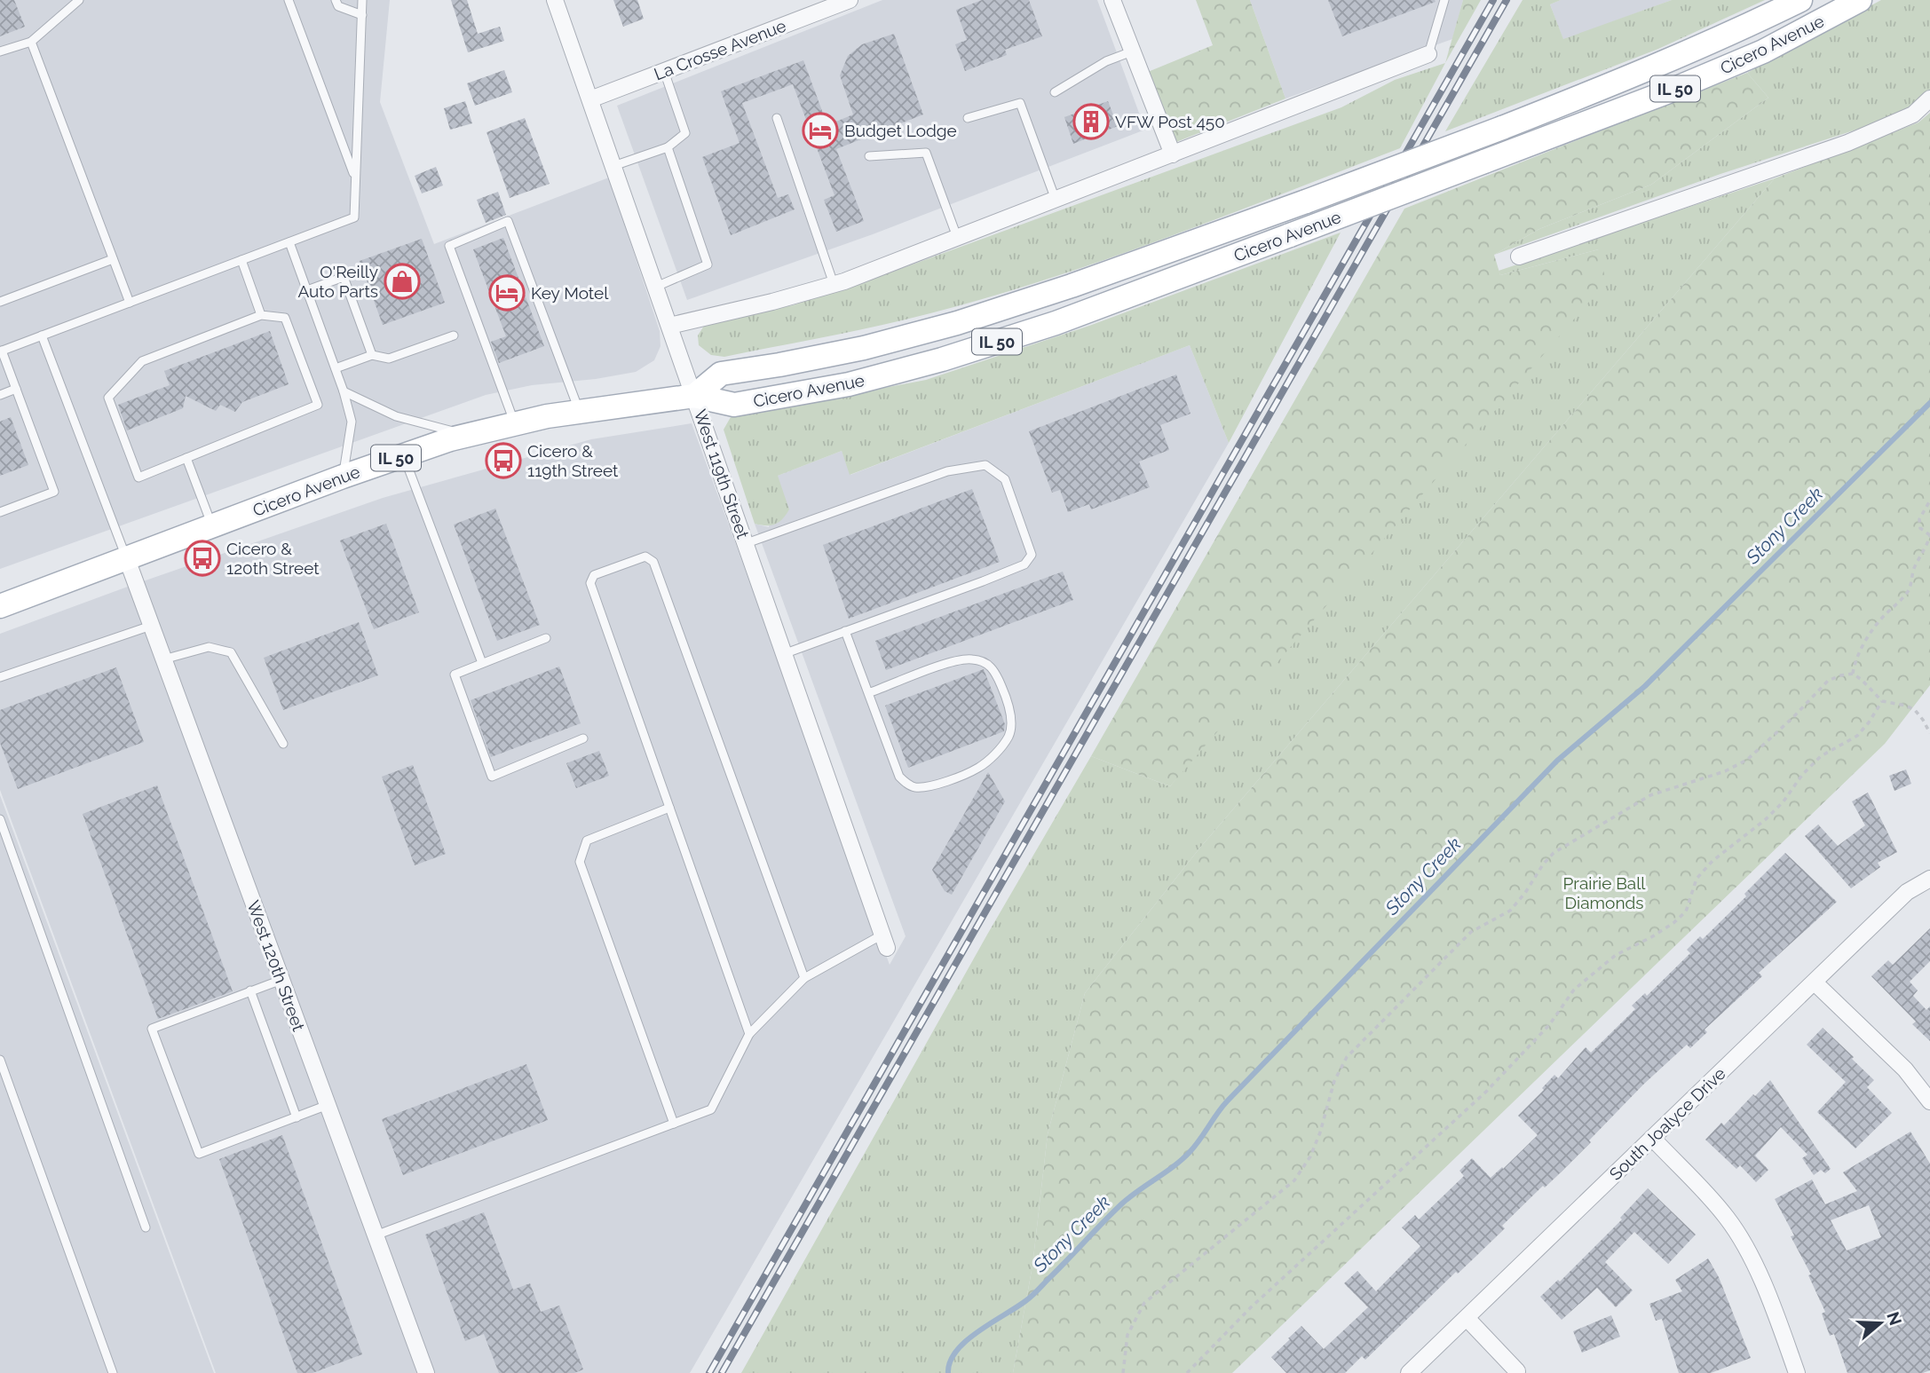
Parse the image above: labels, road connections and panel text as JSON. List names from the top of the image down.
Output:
{
  "streets": {
    "main road": ["Cicero Avenue", "IL 50"],
    "street": [
      "La Crosse Avenue",
      "West 119th Street",
      "West 120th Street",
      "South Joalyce Drive"
    ]
  },
  "crossings": [
    ["Cicero Avenue", "West 119th Street"],
    ["Cicero Avenue", "West 120th Street"],
    ["La Crosse Avenue", "West 119th Street"]
  ],
  "water": ["Stony Creek"],
  "parks": ["Prairie Ball Diamonds"],
  "places": {
    "building": ["VFW Post 450"],
    "hotel": ["Budget Lodge", "Key Motel"],
    "shop": ["O'Reilly Auto Parts"],
    "bus stop": ["Cicero & 119th Street", "Cicero & 120th Street"]
  },
  "north": "right"
}
